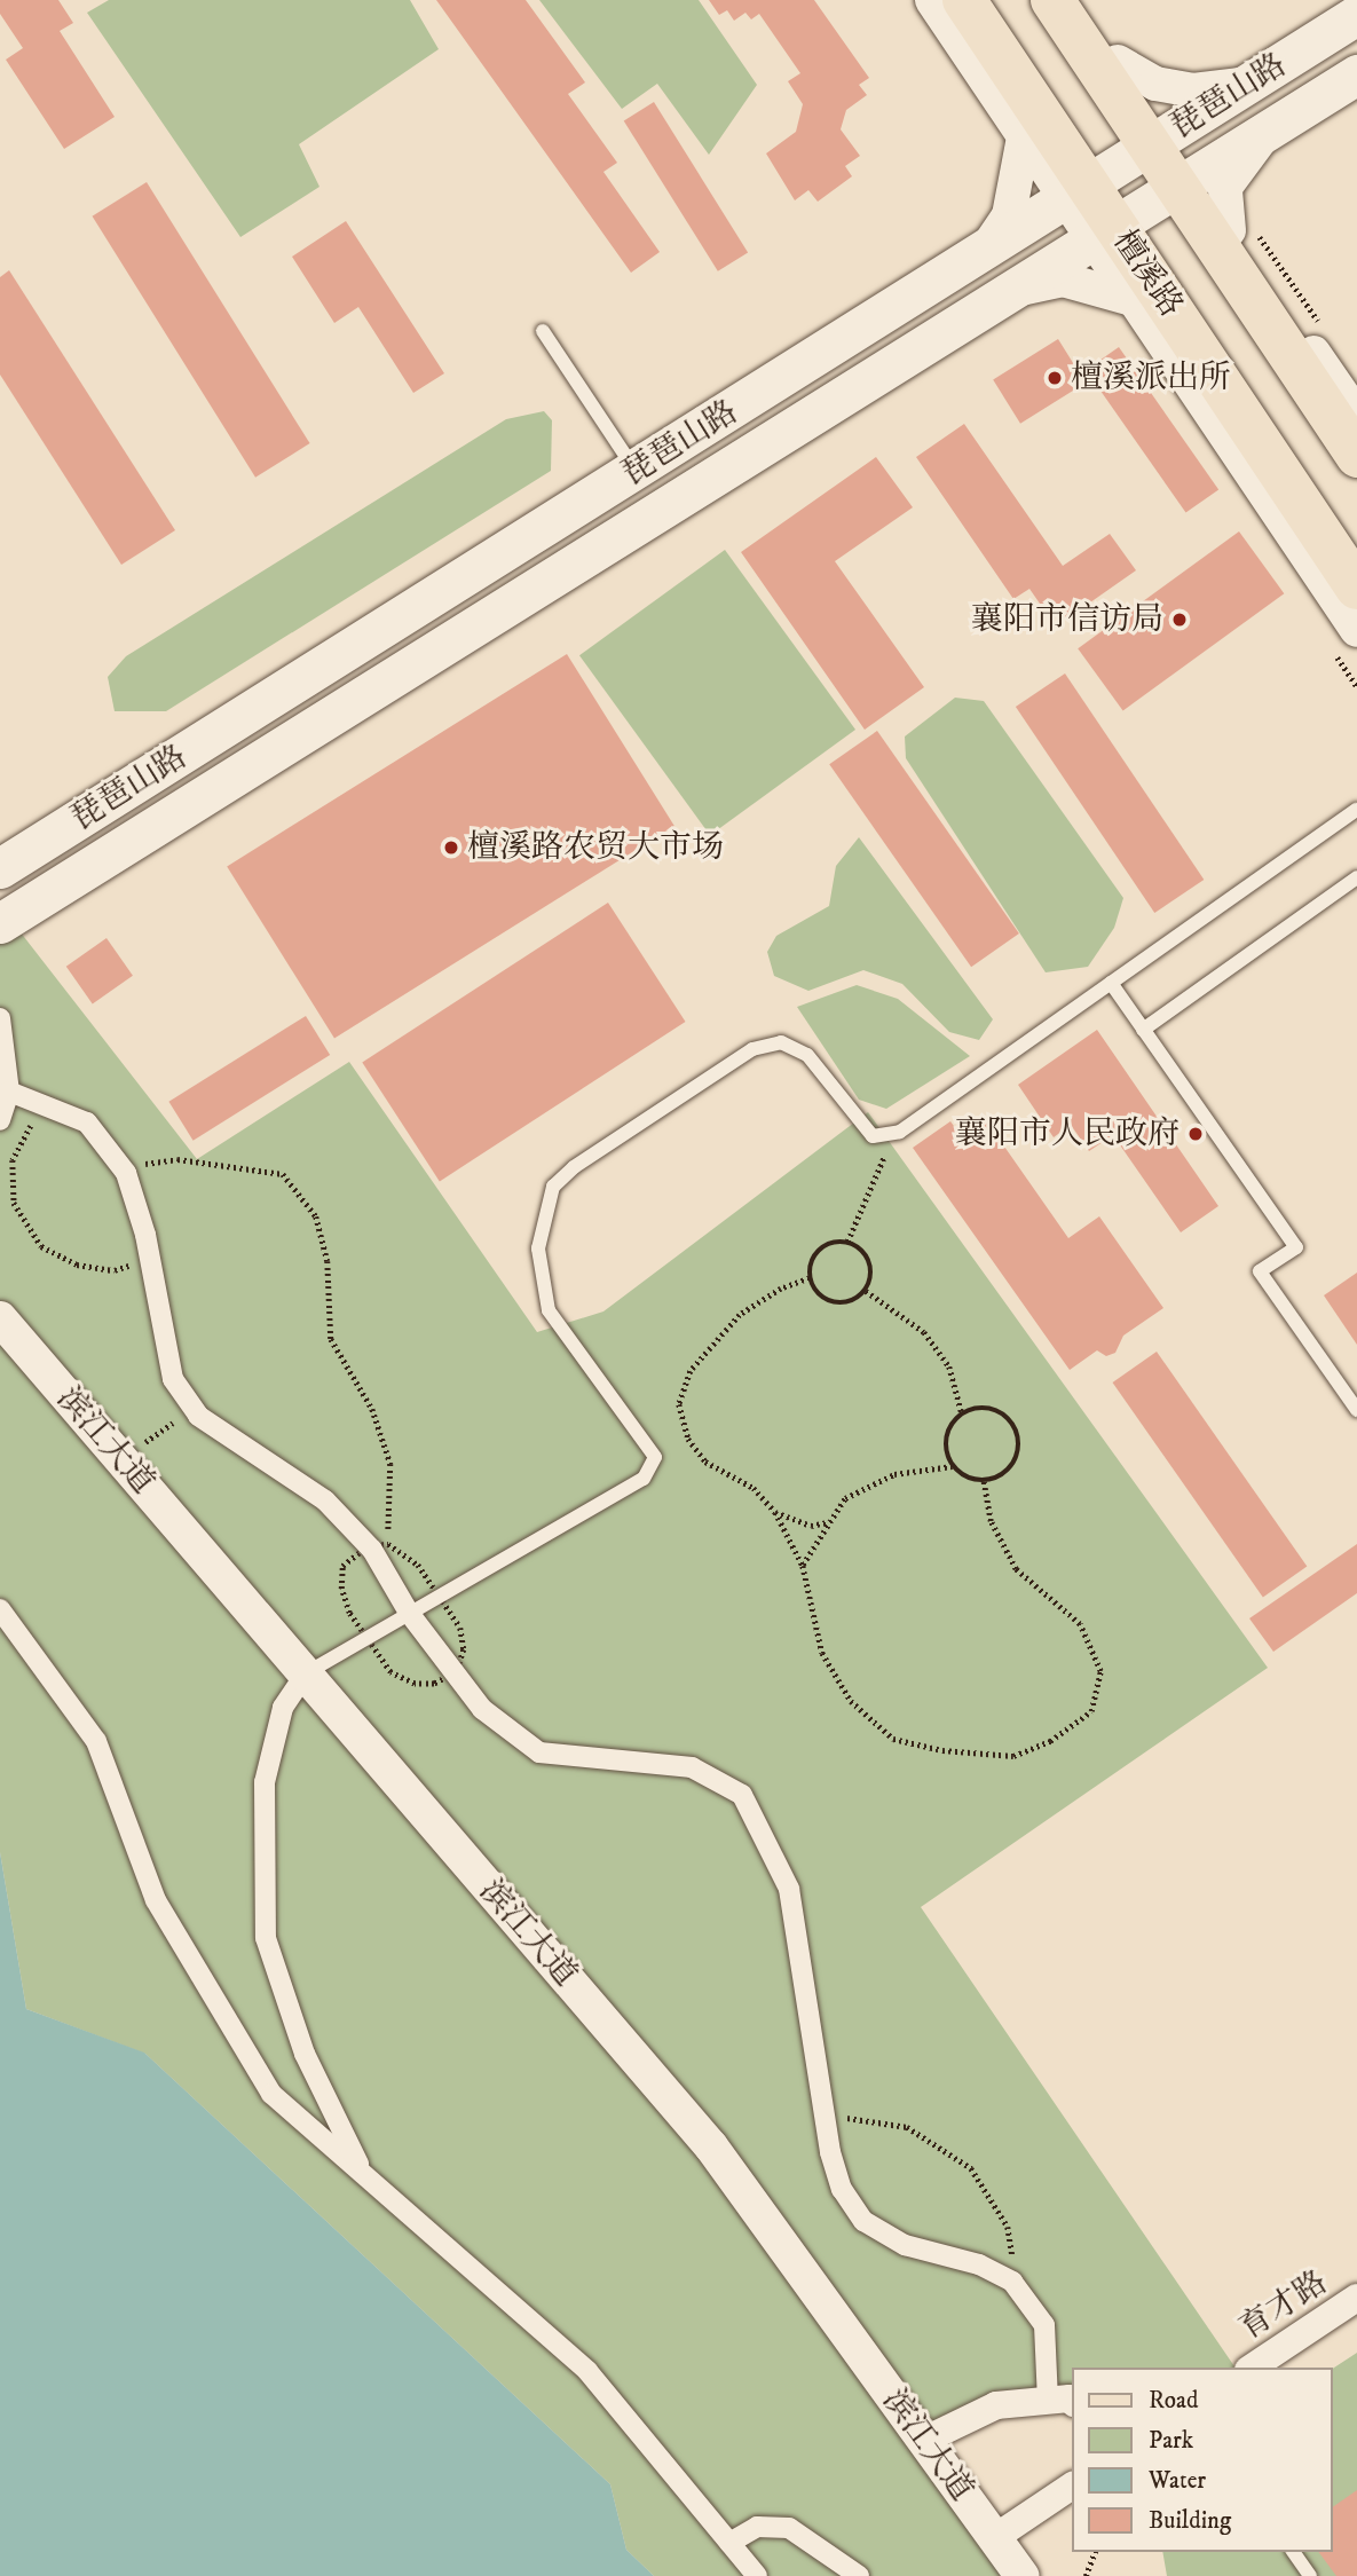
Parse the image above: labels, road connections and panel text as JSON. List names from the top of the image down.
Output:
{
  "streets": {
    "main road": ["琵琶山路", "檀溪路"],
    "street": ["滨江大道", "育才路"]
  },
  "crossings": [
    ["琵琶山路", "檀溪路"]
  ],
  "places": [
    "檀溪派出所",
    "襄阳市信访局",
    "檀溪路农贸大市场",
    "襄阳市人民政府"
  ],
  "legend": [
    "Road",
    "Park",
    "Water",
    "Building"
  ]
}
